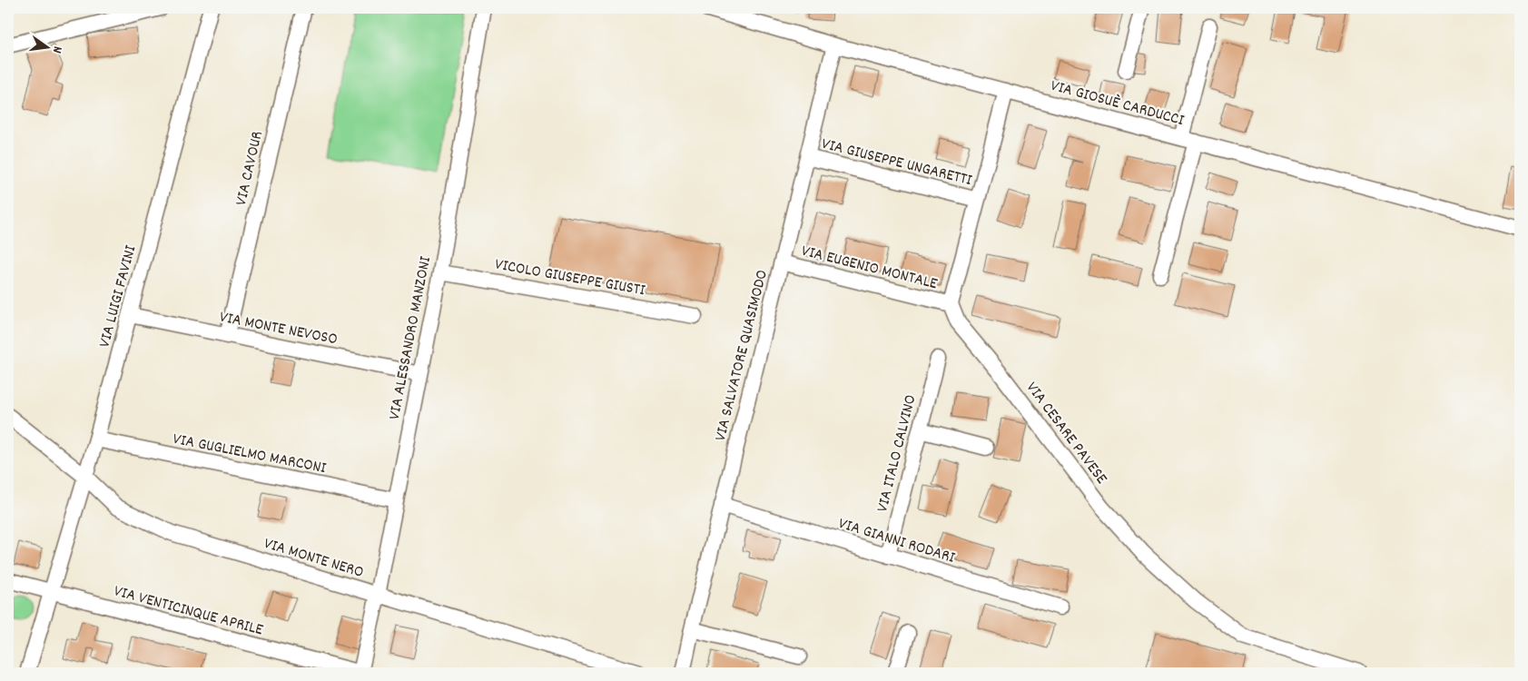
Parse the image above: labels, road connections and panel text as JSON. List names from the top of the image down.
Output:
{
  "streets": {
    "street": [
      "VIA GIOSUÈ CARDUCCI",
      "VIA GIUSEPPE UNGARETTI",
      "VIA CAVOUR",
      "VIA EUGENIO MONTALE",
      "VICOLO GIUSEPPE GIUSTI",
      "VIA LUIGI FAVINI",
      "VIA MONTE NEVOSO",
      "VIA ALESSANDRO MANZONI",
      "VIA SALVATORE QUASIMODO",
      "VIA CESARE PAVESE",
      "VIA GUGLIELMO MARCONI",
      "VIA ITALO CALVINO",
      "VIA GIANNI RODARI",
      "VIA MONTE NERO",
      "VIA VENTICINQUE APRILE"
    ]
  },
  "crossings": [
    ["VIA GIOSUÈ CARDUCCI", "VIA SALVATORE QUASIMODO"],
    ["VIA GIUSEPPE UNGARETTI", "VIA SALVATORE QUASIMODO"],
    ["VIA CAVOUR", "VIA MONTE NEVOSO"],
    ["VIA EUGENIO MONTALE", "VIA SALVATORE QUASIMODO"],
    ["VIA EUGENIO MONTALE", "VIA CESARE PAVESE"],
    ["VICOLO GIUSEPPE GIUSTI", "VIA ALESSANDRO MANZONI"],
    ["VIA LUIGI FAVINI", "VIA MONTE NEVOSO"],
    ["VIA LUIGI FAVINI", "VIA GUGLIELMO MARCONI"],
    ["VIA LUIGI FAVINI", "VIA MONTE NERO"],
    ["VIA LUIGI FAVINI", "VIA VENTICINQUE APRILE"],
    ["VIA MONTE NEVOSO", "VIA ALESSANDRO MANZONI"],
    ["VIA ALESSANDRO MANZONI", "VIA GUGLIELMO MARCONI"],
    ["VIA ALESSANDRO MANZONI", "VIA MONTE NERO"],
    ["VIA ALESSANDRO MANZONI", "VIA VENTICINQUE APRILE"],
    ["VIA SALVATORE QUASIMODO", "VIA GIANNI RODARI"],
    ["VIA ITALO CALVINO", "VIA GIANNI RODARI"]
  ],
  "north": "right"
}
